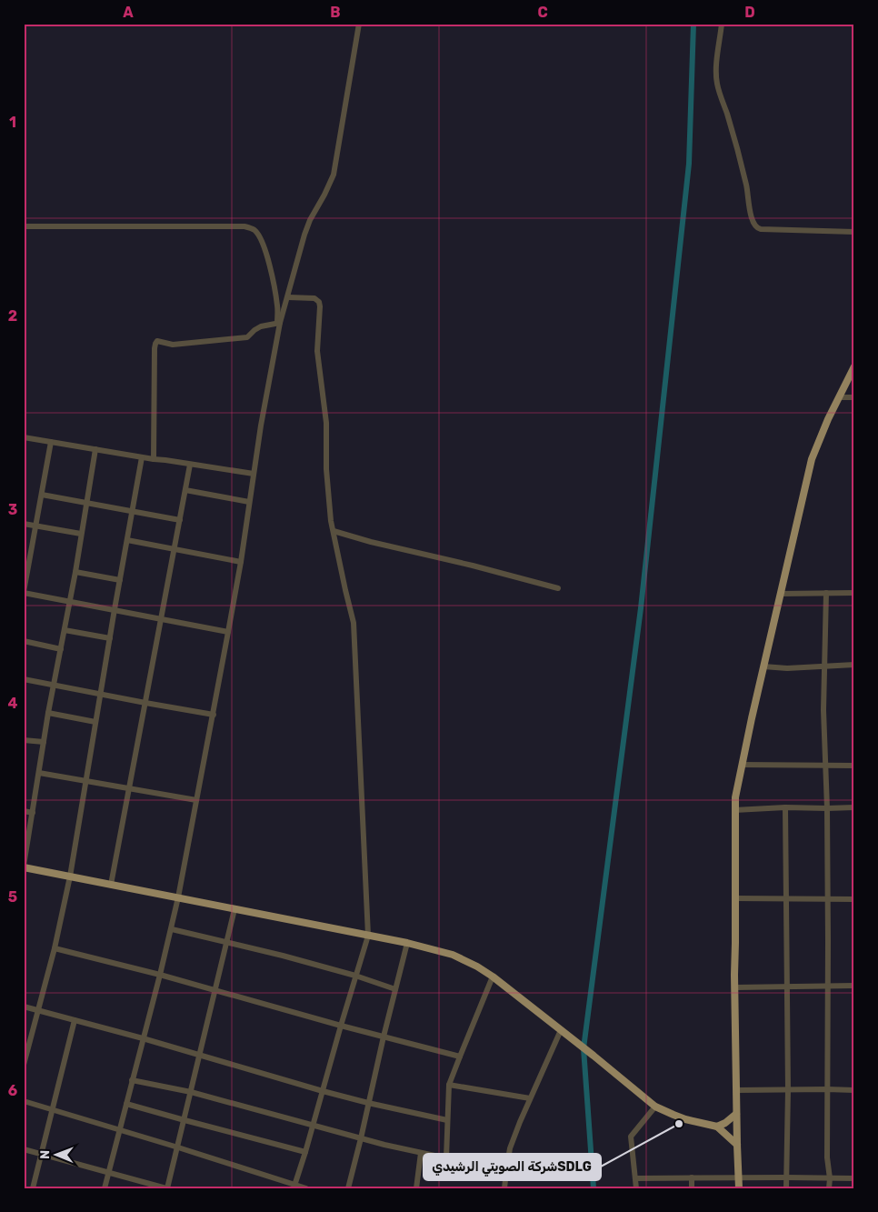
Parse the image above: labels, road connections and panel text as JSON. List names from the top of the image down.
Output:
{
  "places": ["شركة الصويتي الرشيديSDLG"],
  "north": "left",
  "grid": {
    "columns": [
      "A",
      "B",
      "C",
      "D"
    ],
    "rows": [
      "1",
      "2",
      "3",
      "4",
      "5",
      "6"
    ]
  }
}
